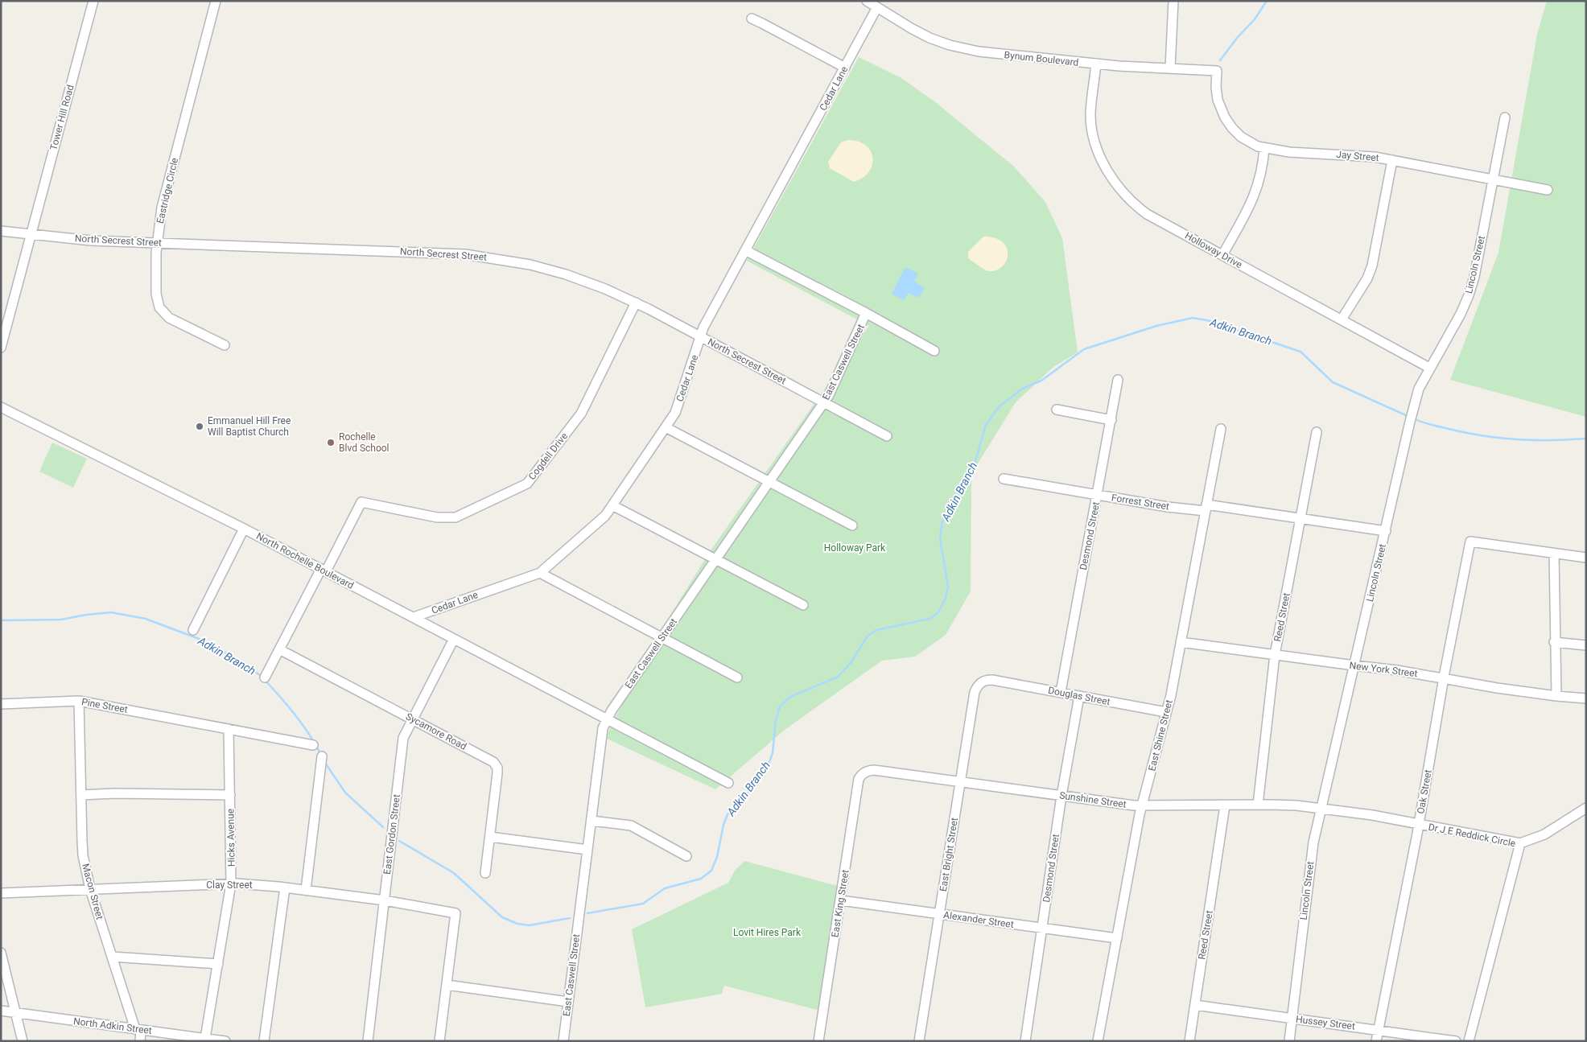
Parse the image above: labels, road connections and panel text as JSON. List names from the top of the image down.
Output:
{
  "streets": {
    "street": [
      "Bynum Boulevard",
      "Cedar Lane",
      "Tower Hill Road",
      "Jay Street",
      "Eastridge Circle",
      "North Secrest Street",
      "Holloway Drive",
      "Lincoln Street",
      "East Caswell Street",
      "Cogdell Drive",
      "Forrest Street",
      "Desmond Street",
      "North Rochelle Boulevard",
      "Reed Street",
      "New York Street",
      "Douglas Street",
      "Pine Street",
      "Sycamore Road",
      "East Shine Street",
      "Oak Street",
      "Sunshine Street",
      "East Gordon Street",
      "Dr J E Reddick Circle",
      "Hicks Avenue",
      "East Bright Street",
      "Clay Street",
      "Macon Street",
      "East King Street",
      "Alexander Street",
      "Hussey Street",
      "North Adkin Street"
    ]
  },
  "crossings": [
    ["Bynum Boulevard", "Cedar Lane"],
    ["Bynum Boulevard", "Jay Street"],
    ["Bynum Boulevard", "Holloway Drive"],
    ["Cedar Lane", "North Secrest Street"],
    ["Cedar Lane", "North Rochelle Boulevard"],
    ["Tower Hill Road", "North Secrest Street"],
    ["Jay Street", "Lincoln Street"],
    ["Eastridge Circle", "North Secrest Street"],
    ["North Secrest Street", "East Caswell Street"],
    ["North Secrest Street", "Cogdell Drive"],
    ["Holloway Drive", "Lincoln Street"],
    ["Lincoln Street", "Forrest Street"],
    ["Lincoln Street", "New York Street"],
    ["Lincoln Street", "Sunshine Street"],
    ["Lincoln Street", "Dr J E Reddick Circle"],
    ["Lincoln Street", "Hussey Street"],
    ["East Caswell Street", "North Rochelle Boulevard"],
    ["Cogdell Drive", "North Rochelle Boulevard"],
    ["Forrest Street", "Desmond Street"],
    ["Forrest Street", "Reed Street"],
    ["Forrest Street", "East Shine Street"],
    ["Desmond Street", "Douglas Street"],
    ["Desmond Street", "Sunshine Street"],
    ["Desmond Street", "Alexander Street"],
    ["North Rochelle Boulevard", "East Gordon Street"],
    ["Reed Street", "New York Street"],
    ["Reed Street", "Sunshine Street"],
    ["Reed Street", "Hussey Street"],
    ["New York Street", "East Shine Street"],
    ["New York Street", "Oak Street"],
    ["Douglas Street", "East Shine Street"],
    ["Douglas Street", "East Bright Street"],
    ["Pine Street", "Hicks Avenue"],
    ["Pine Street", "Macon Street"],
    ["Sycamore Road", "East Gordon Street"],
    ["East Shine Street", "Sunshine Street"],
    ["East Shine Street", "Alexander Street"],
    ["Oak Street", "Dr J E Reddick Circle"],
    ["Oak Street", "Hussey Street"],
    ["Sunshine Street", "Dr J E Reddick Circle"],
    ["Sunshine Street", "East Bright Street"],
    ["Sunshine Street", "East King Street"],
    ["East Gordon Street", "Clay Street"],
    ["Hicks Avenue", "Clay Street"],
    ["Hicks Avenue", "North Adkin Street"],
    ["East Bright Street", "Alexander Street"],
    ["Clay Street", "Macon Street"],
    ["Macon Street", "North Adkin Street"],
    ["East King Street", "Alexander Street"]
  ],
  "water": ["Adkin Branch"],
  "parks": ["Holloway Park", "Lovit Hires Park"],
  "places": ["Emmanuel Hill Free Will Baptist Church", "Rochelle Blvd School"]
}
